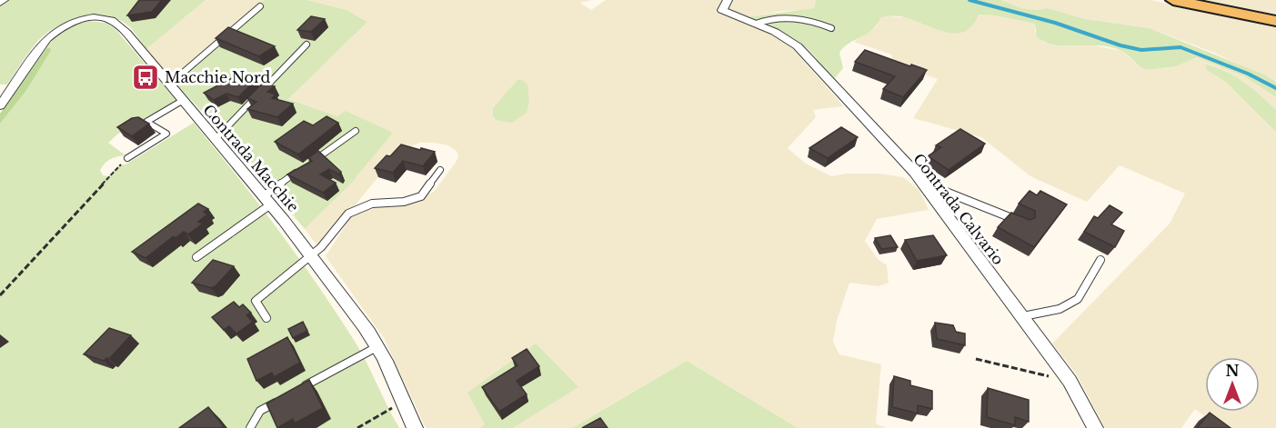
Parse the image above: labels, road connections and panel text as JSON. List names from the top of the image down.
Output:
{
  "streets": {
    "street": ["Contrada Macchie", "Contrada Calvario"]
  },
  "places": {
    "bus stop": ["Macchie Nord"]
  },
  "north": "top"
}
